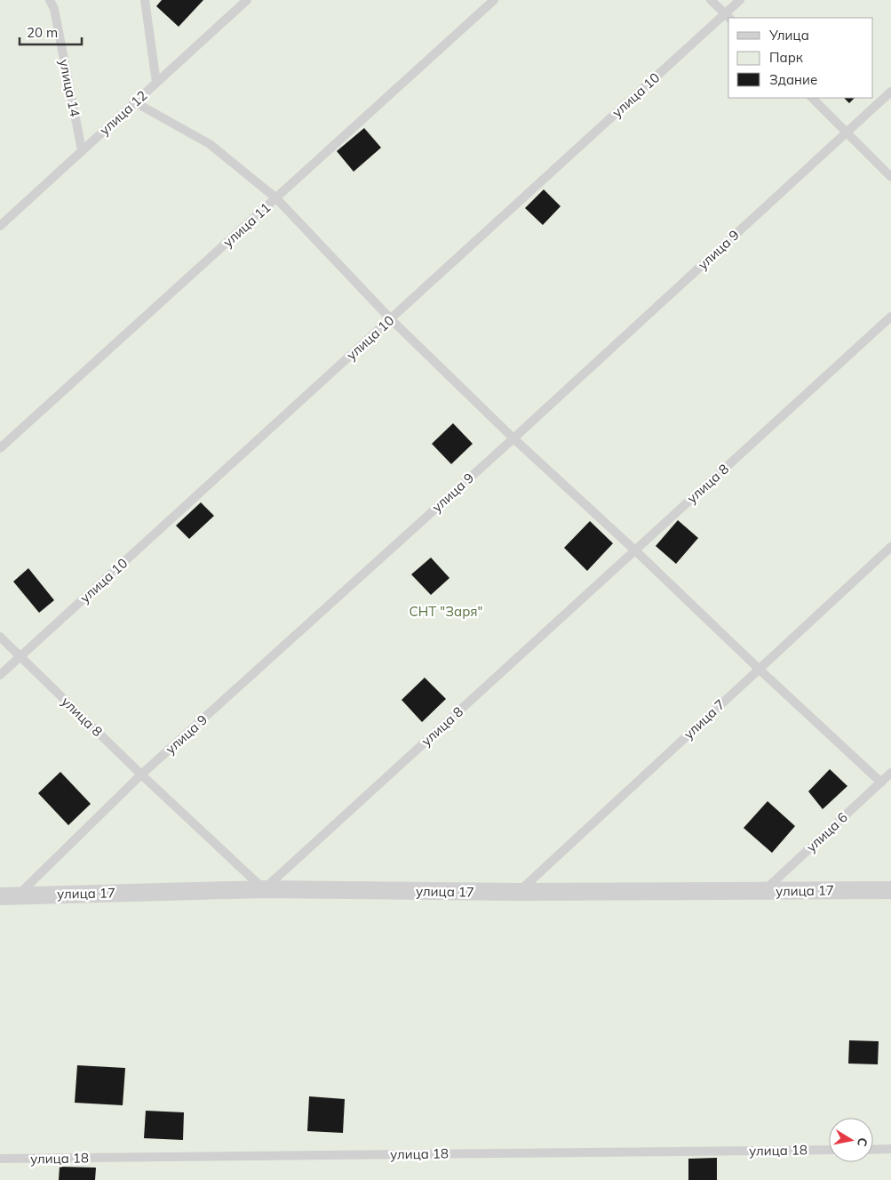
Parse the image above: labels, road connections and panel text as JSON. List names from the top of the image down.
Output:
{
  "streets": {
    "street": ["улица 17"],
    "lane": [
      "улица 14",
      "улица 10",
      "улица 12",
      "улица 11",
      "улица 9",
      "улица 8",
      "улица 7",
      "улица 6",
      "улица 18"
    ]
  },
  "crossings": [
    ["улица 14", "улица 12"],
    ["улица 10", "улица 8"],
    ["улица 9", "улица 8"],
    ["улица 9", "улица 17"],
    ["улица 8", "улица 17"],
    ["улица 7", "улица 17"],
    ["улица 6", "улица 17"]
  ],
  "parks": ["СНТ \"Заря\""],
  "legend": ["Улица", "Парк", "Здание"],
  "scale_bar": "20 m",
  "north": "right"
}
